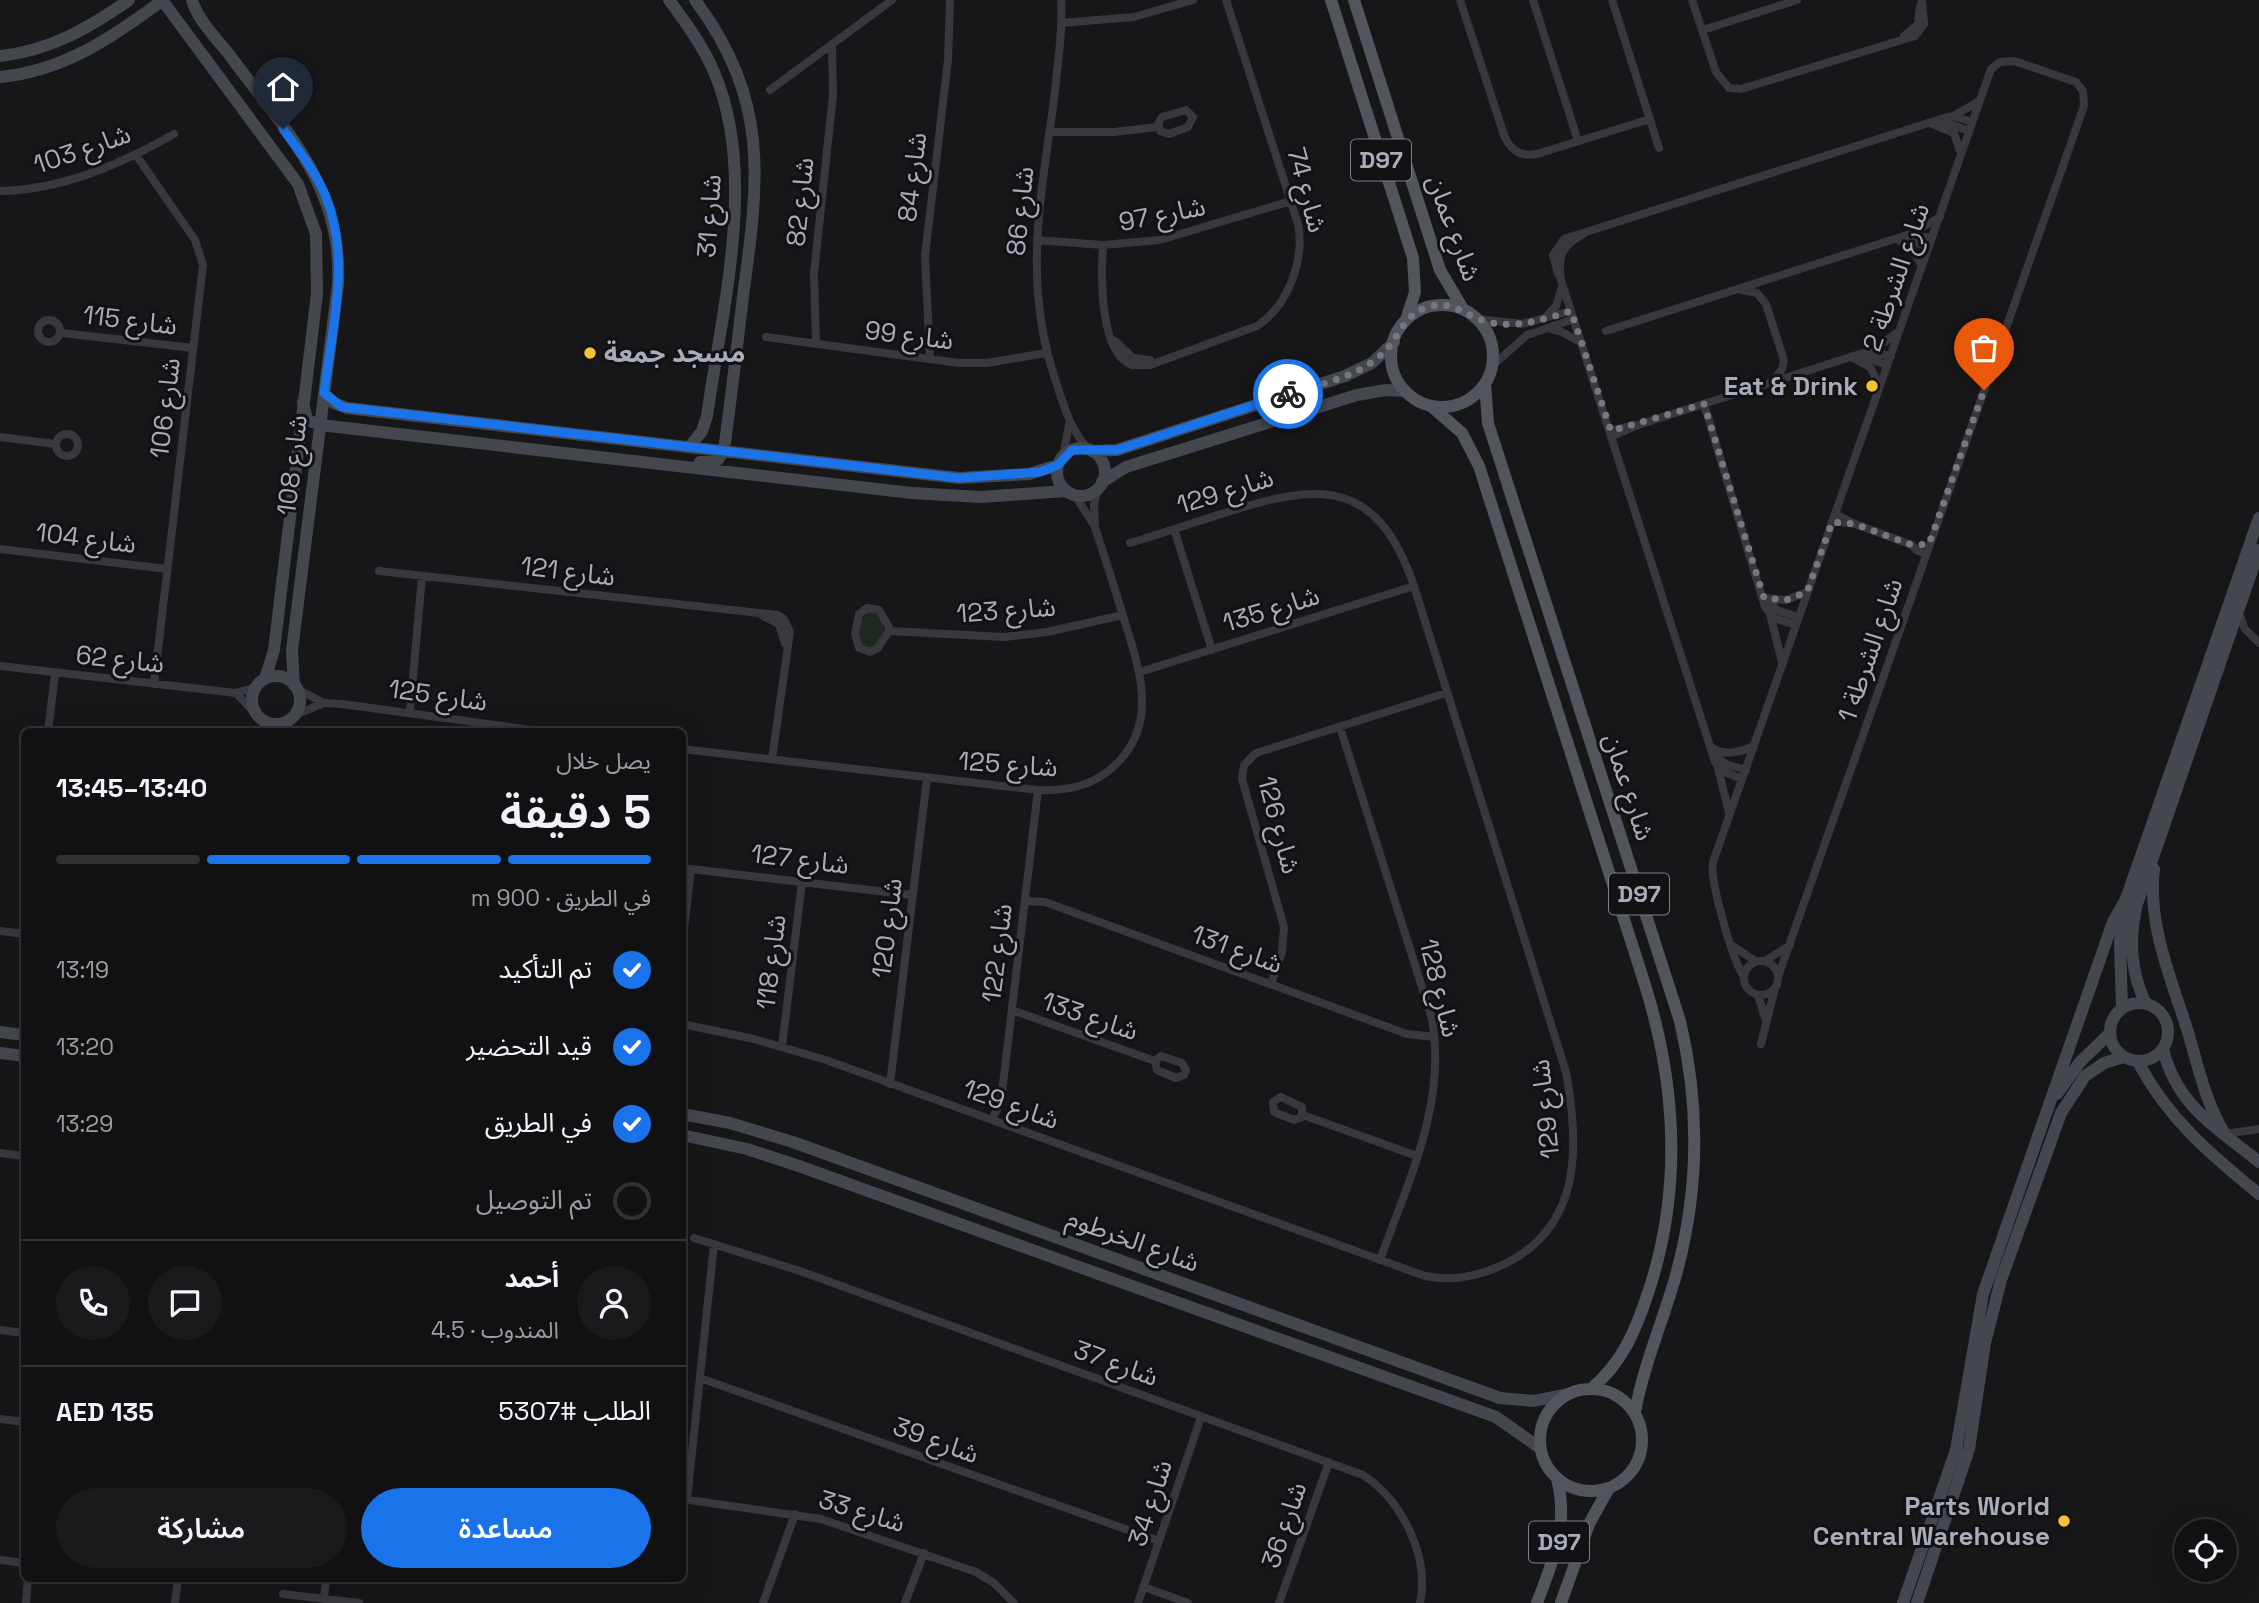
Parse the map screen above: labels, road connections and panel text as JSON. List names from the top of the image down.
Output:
{
  "streets": {
    "main road": ["D97", "شارع عمان"],
    "street": [
      "شارع 103",
      "شارع 84",
      "شارع 74",
      "شارع 82",
      "شارع 86",
      "شارع 97",
      "شارع 31",
      "شارع الشرطة 2",
      "شارع 115",
      "شارع 99",
      "شارع 106",
      "شارع 108",
      "شارع 129",
      "شارع 104",
      "شارع 121",
      "شارع 135",
      "شارع 123",
      "شارع الشرطة 1",
      "شارع 62",
      "شارع 125",
      "شارع 126",
      "شارع 127",
      "شارع 120",
      "شارع 131",
      "شارع 122",
      "شارع 118",
      "شارع 128",
      "شارع 133",
      "شارع الخرطوم",
      "شارع 37",
      "شارع 39",
      "شارع 34",
      "شارع 33",
      "شارع 36"
    ]
  },
  "crossings": [
    ["شارع 103", "شارع 106"],
    ["D97", "شارع عمان"],
    ["D97", "شارع الخرطوم"],
    ["شارع 84", "شارع 99"],
    ["شارع 74", "شارع 97"],
    ["شارع 82", "شارع 99"],
    ["شارع 86", "شارع 97"],
    ["شارع 86", "شارع 99"],
    ["شارع 86", "شارع 125"],
    ["شارع عمان", "شارع الخرطوم"],
    ["شارع الشرطة 2", "شارع الشرطة 1"],
    ["شارع 115", "شارع 106"],
    ["شارع 106", "شارع 104"],
    ["شارع 106", "شارع 62"],
    ["شارع 108", "شارع 62"],
    ["شارع 108", "شارع 125"],
    ["شارع 129", "شارع 135"],
    ["شارع 129", "شارع 126"],
    ["شارع 129", "شارع 120"],
    ["شارع 129", "شارع 122"],
    ["شارع 129", "شارع 118"],
    ["شارع 129", "شارع 128"],
    ["شارع 121", "شارع 125"],
    ["شارع 135", "شارع 125"],
    ["شارع 123", "شارع 125"],
    ["شارع 62", "شارع 125"],
    ["شارع 125", "شارع 120"],
    ["شارع 125", "شارع 122"],
    ["شارع 126", "شارع 131"],
    ["شارع 126", "شارع 128"],
    ["شارع 127", "شارع 120"],
    ["شارع 127", "شارع 118"],
    ["شارع 131", "شارع 122"],
    ["شارع 131", "شارع 128"],
    ["شارع 122", "شارع 133"],
    ["شارع 37", "شارع 34"],
    ["شارع 37", "شارع 36"],
    ["شارع 39", "شارع 34"]
  ],
  "places": ["مسجد جمعة", "Eat & Drink", "Parts World Central Warehouse"],
  "page": {
    "heading": ["5 دقيقة", "يصل خلال", "13:40–13:45"],
    "panel": [
      "أحمد",
      "المندوب · 4.5",
      "الطلب #5307",
      "AED 135"
    ],
    "bar": "في الطريق · 900 m",
    "list": [
      ["تم التأكيد", "13:19"],
      ["قيد التحضير", "13:20"],
      ["في الطريق", "13:29"],
      "تم التوصيل"
    ],
    "buttons": ["مساعدة", "مشاركة"]
  }
}
